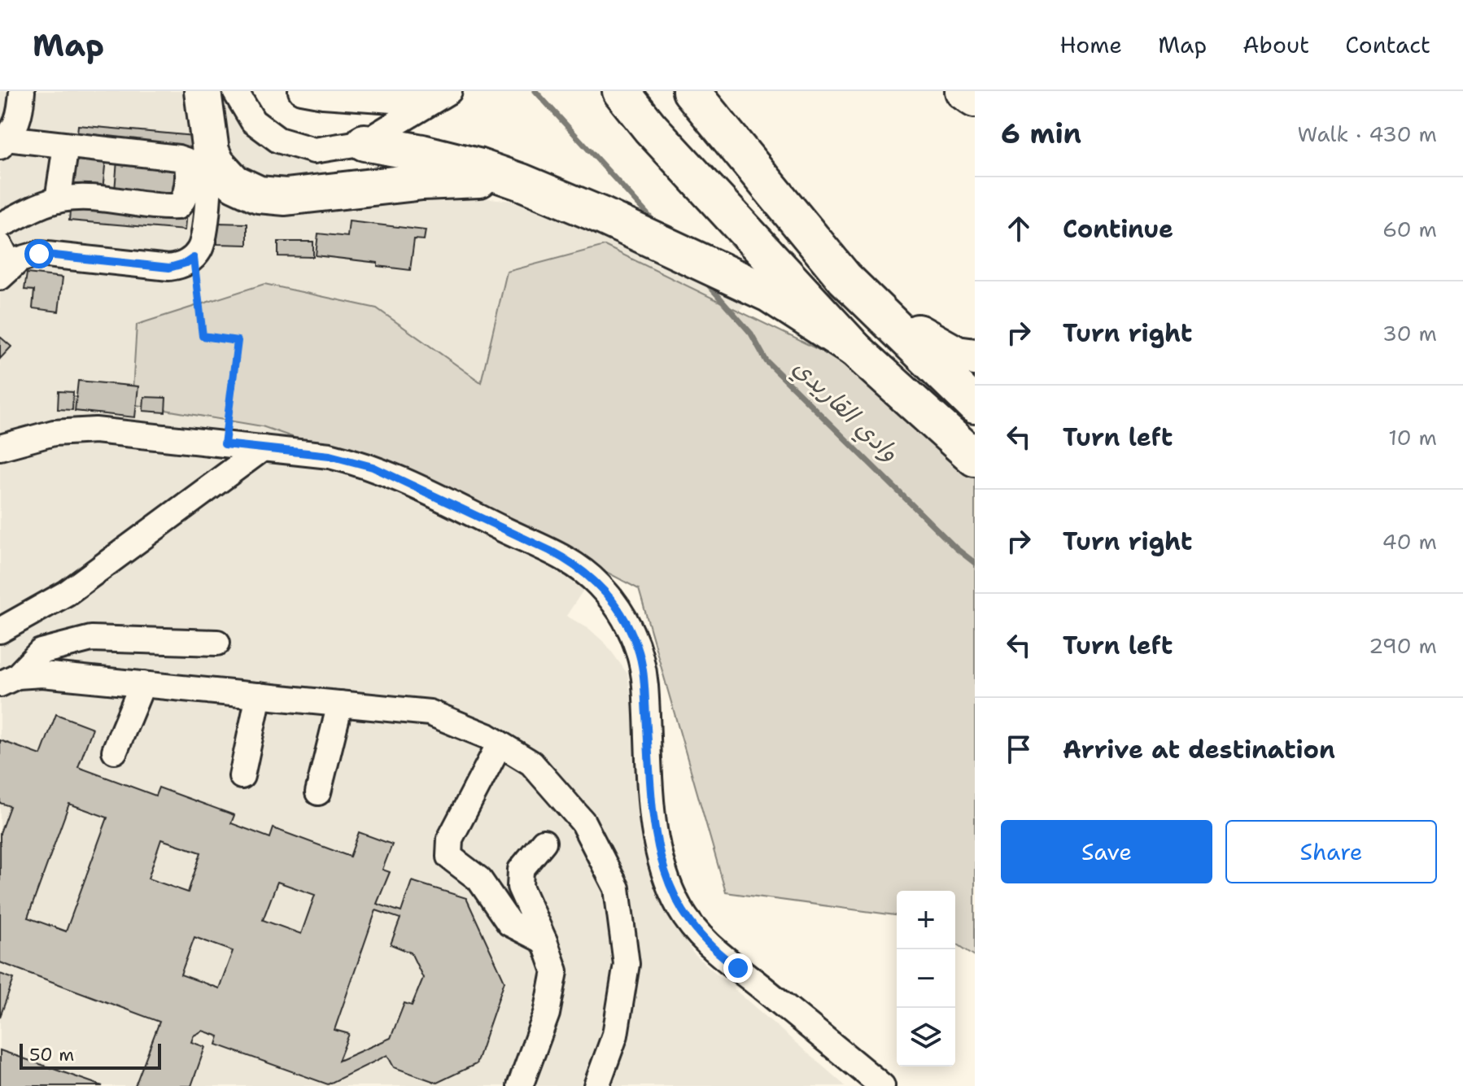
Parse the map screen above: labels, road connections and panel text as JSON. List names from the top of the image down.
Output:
{
  "water": ["وادي القاريدي"],
  "scale_bar": "50 m",
  "page": {
    "header": "Map",
    "nav": [
      "Home",
      "Map",
      "About",
      "Contact"
    ],
    "heading": ["6 min", "Walk · 430 m"],
    "list": [
      ["Continue", "60 m"],
      ["Turn right", "30 m"],
      ["Turn left", "10 m"],
      ["Turn right", "40 m"],
      ["Turn left", "290 m"],
      "Arrive at destination"
    ],
    "buttons": ["Save", "Share"],
    "map_buttons": ["+", "−"],
    "scale": "50 m"
  }
}
